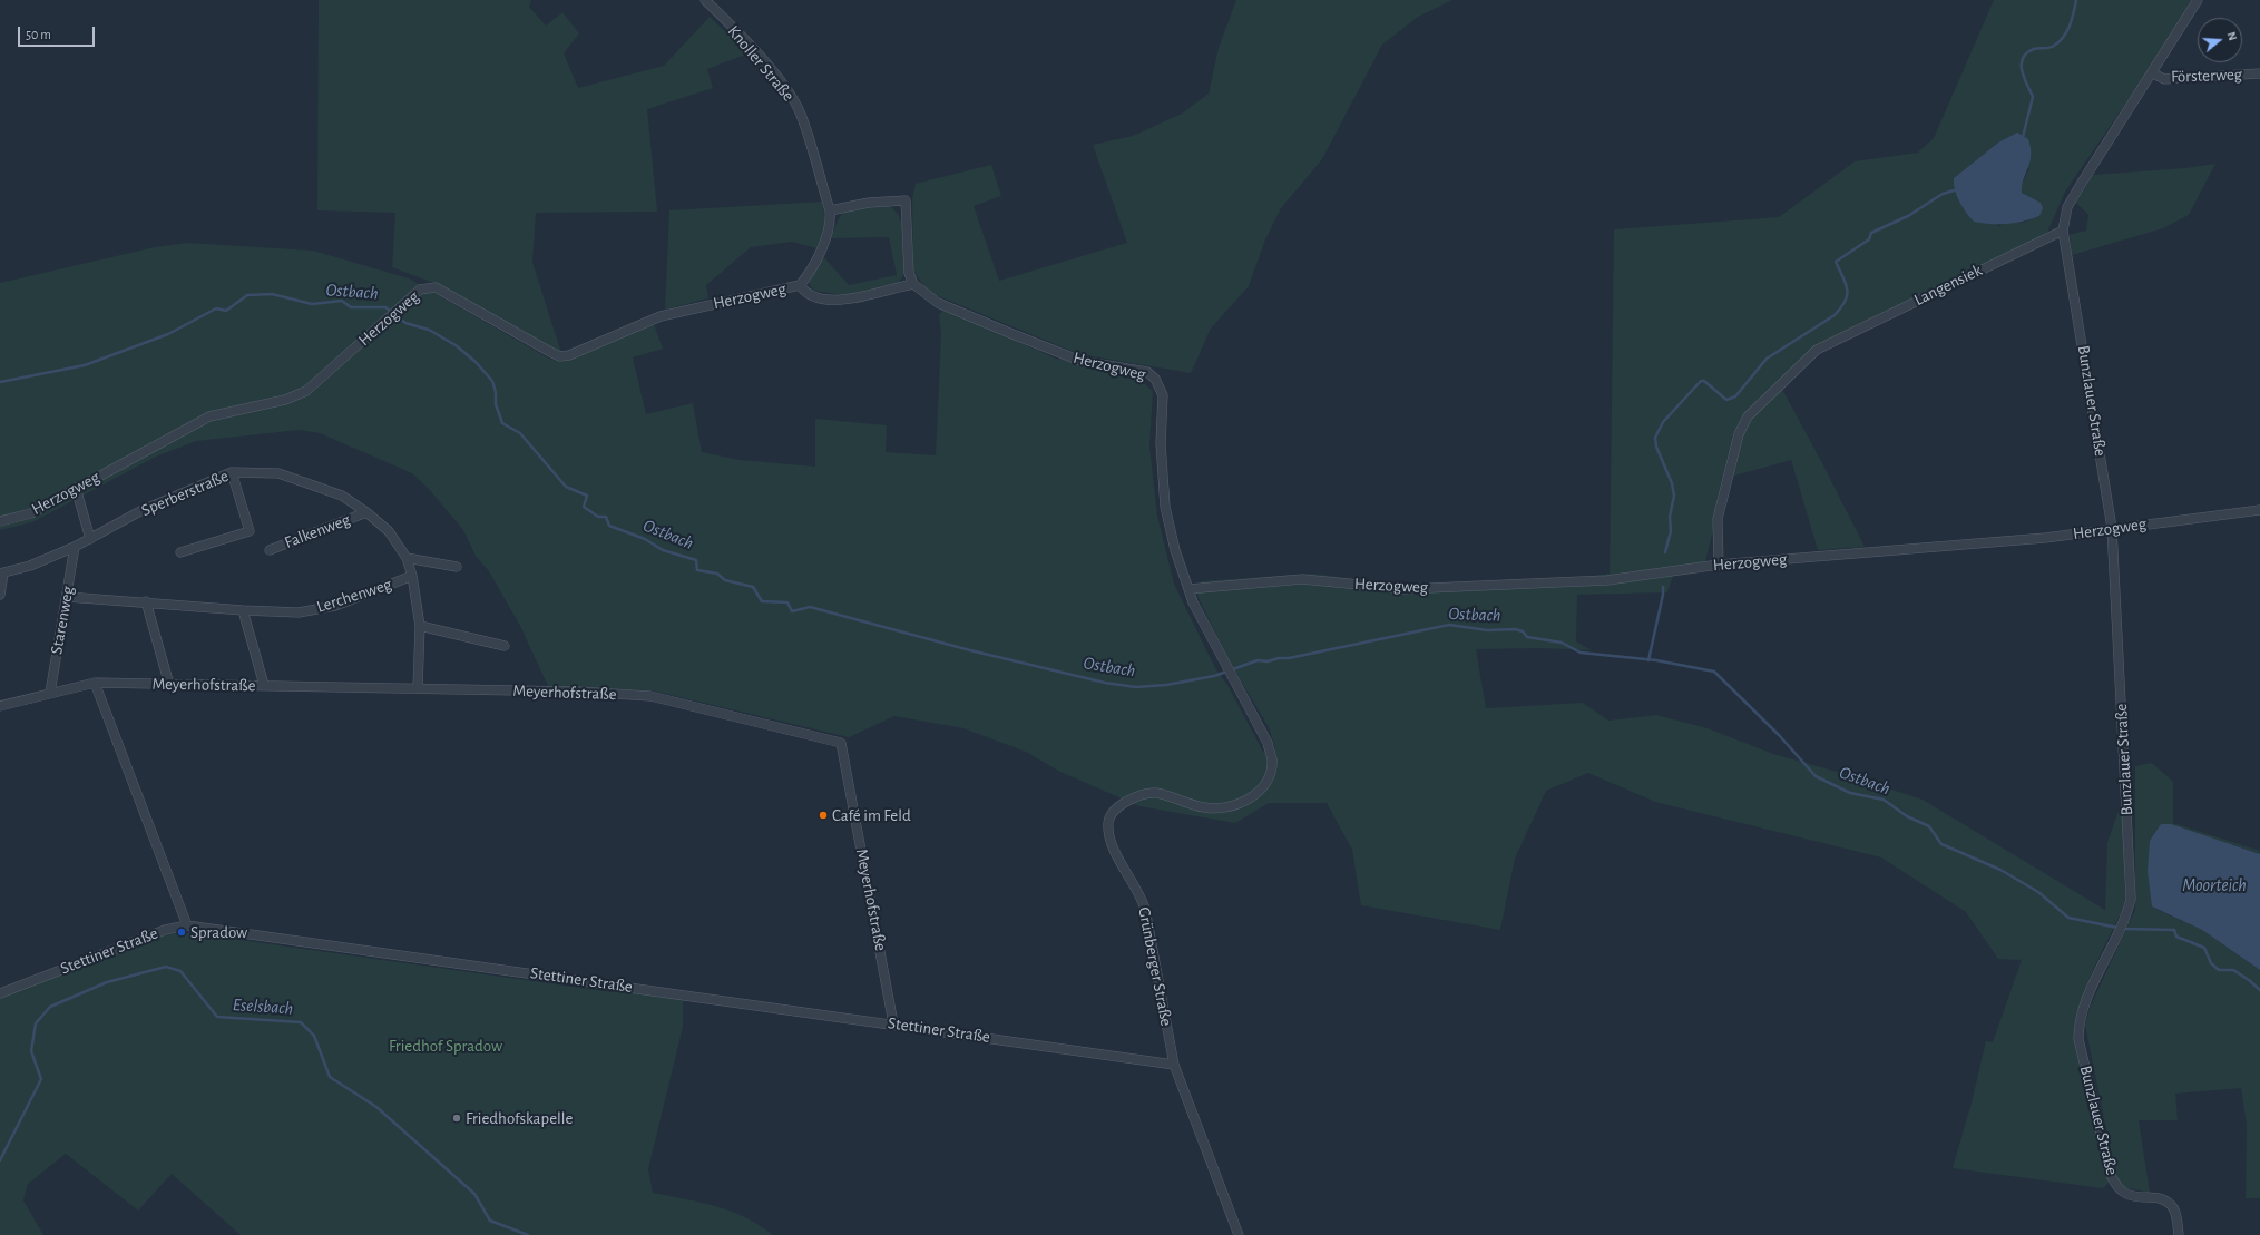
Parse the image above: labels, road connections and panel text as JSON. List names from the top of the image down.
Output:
{
  "streets": {
    "street": [
      "Knoller Straße",
      "Försterweg",
      "Langensiek",
      "Herzogweg",
      "Bunzlauer Straße",
      "Sperberstraße",
      "Falkenweg",
      "Lerchenweg",
      "Starenweg",
      "Meyerhofstraße",
      "Stettiner Straße",
      "Grünberger Straße"
    ]
  },
  "crossings": [
    ["Knoller Straße", "Herzogweg"],
    ["Langensiek", "Herzogweg"],
    ["Langensiek", "Bunzlauer Straße"],
    ["Herzogweg", "Bunzlauer Straße"],
    ["Herzogweg", "Grünberger Straße"],
    ["Sperberstraße", "Falkenweg"],
    ["Sperberstraße", "Lerchenweg"],
    ["Sperberstraße", "Starenweg"],
    ["Sperberstraße", "Meyerhofstraße"],
    ["Lerchenweg", "Starenweg"],
    ["Starenweg", "Meyerhofstraße"],
    ["Meyerhofstraße", "Stettiner Straße"],
    ["Stettiner Straße", "Grünberger Straße"]
  ],
  "water": ["Ostbach", "Moorteich", "Eselsbach"],
  "parks": ["Friedhof Spradow"],
  "places": ["Café im Feld", "Spradow", "Friedhofskapelle"],
  "scale_bar": "50 m",
  "north": "right"
}
